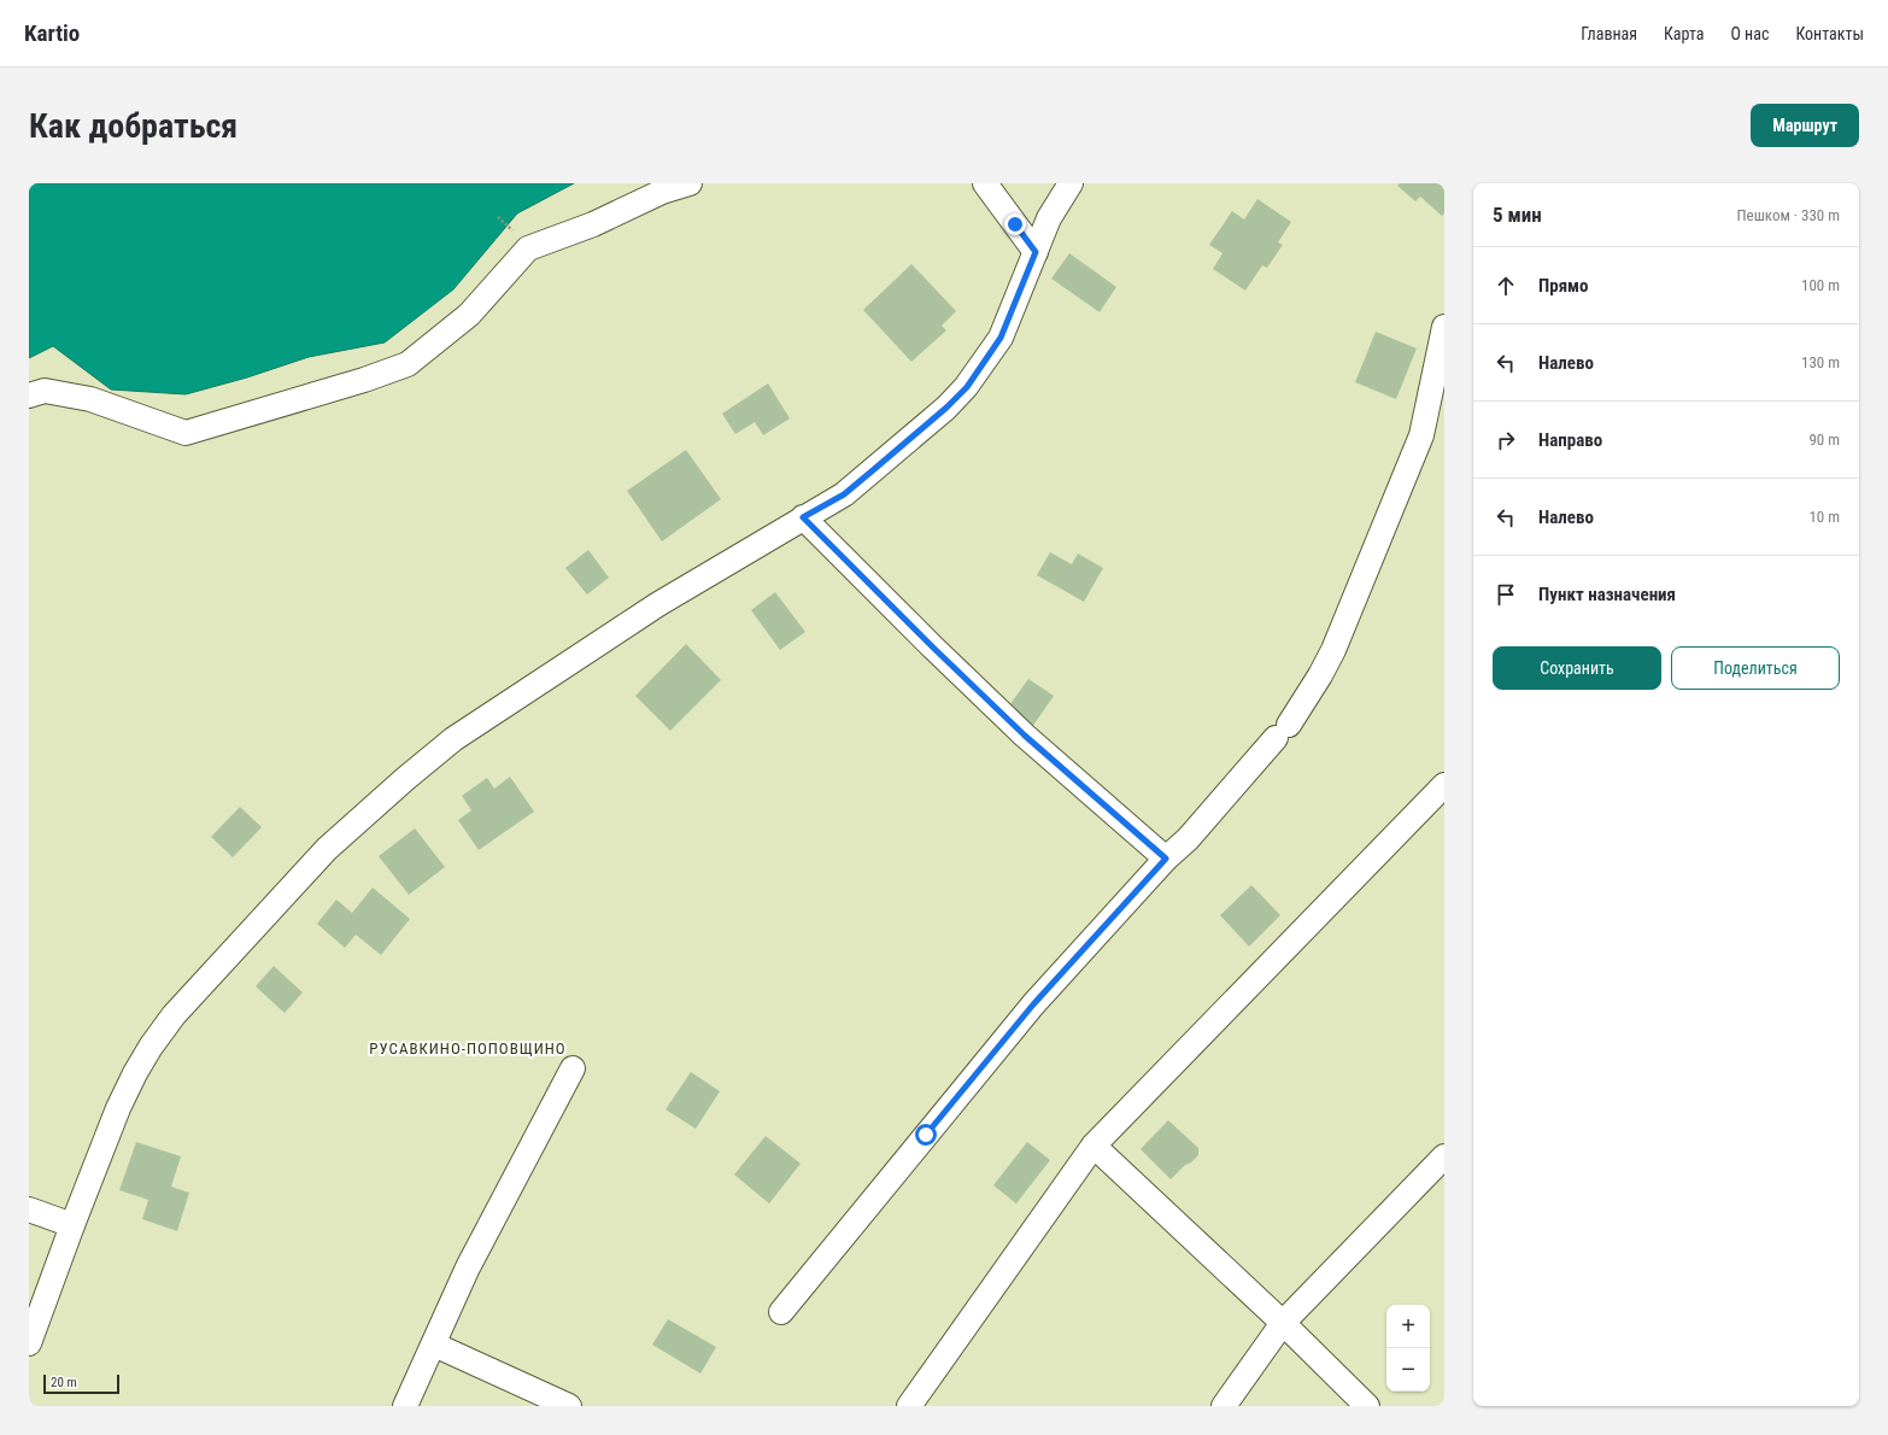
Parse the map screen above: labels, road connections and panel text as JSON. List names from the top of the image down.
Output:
{
  "districts": ["РУСАВКИНО-ПОПОВЩИНО"],
  "scale_bar": "20 m",
  "page": {
    "header": "Kartio",
    "nav": [
      "Главная",
      "Карта",
      "О нас",
      "Контакты"
    ],
    "buttons": [
      "Маршрут",
      ["Сохранить", "Поделиться"]
    ],
    "title": "Как добраться",
    "heading": ["5 мин", "Пешком · 330 m"],
    "list": [
      ["Прямо", "100 m"],
      ["Налево", "130 m"],
      ["Направо", "90 m"],
      ["Налево", "10 m"],
      "Пункт назначения"
    ],
    "map_buttons": ["+", "−"],
    "scale": "20 m"
  }
}
